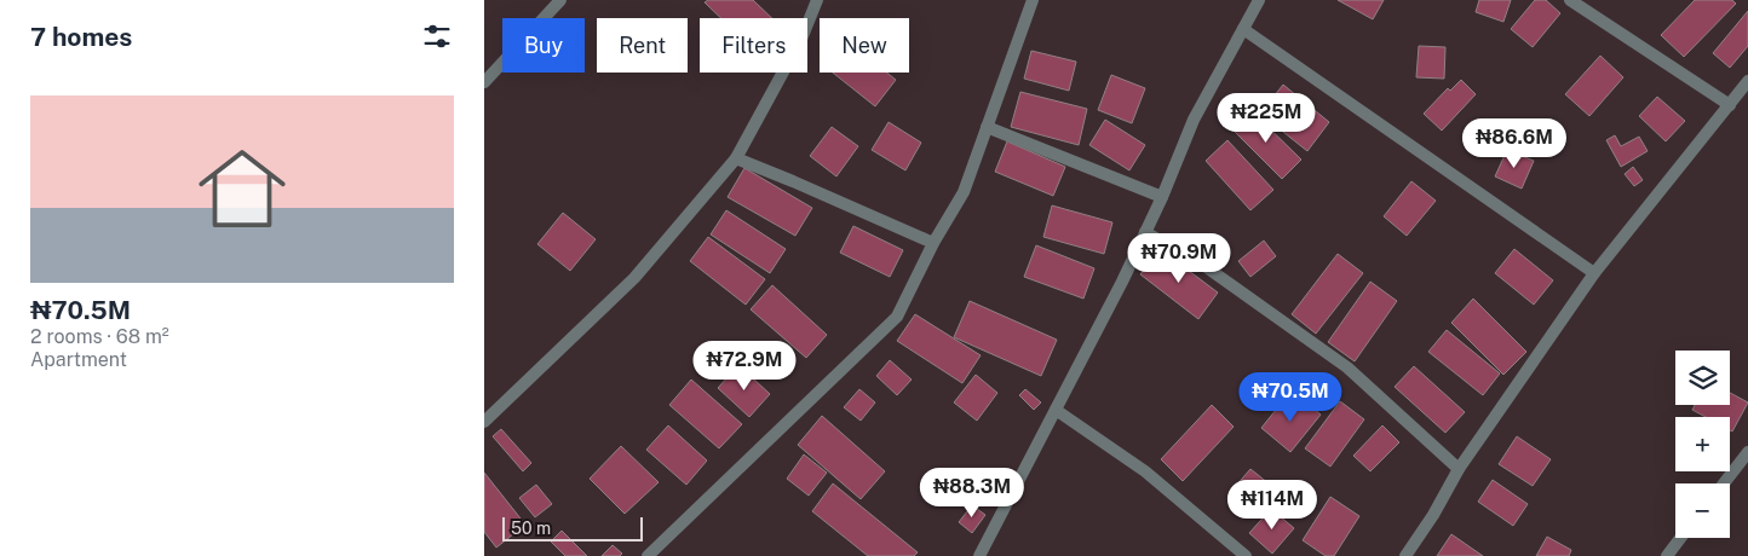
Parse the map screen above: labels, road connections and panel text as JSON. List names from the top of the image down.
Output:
{
  "scale_bar": "50 m",
  "page": {
    "heading": "7 homes",
    "chip": [
      "Buy",
      "Rent",
      "Filters",
      "New"
    ],
    "list": [
      {
        "name": "₦70.5M",
        "note": "2 rooms · 68 m² · Apartment"
      }
    ],
    "price": [
      "₦225M",
      "₦86.6M",
      "₦70.9M",
      "₦72.9M",
      "₦70.5M",
      "₦88.3M",
      "₦114M"
    ],
    "map_buttons": ["+", "−"],
    "scale": "50 m"
  }
}
